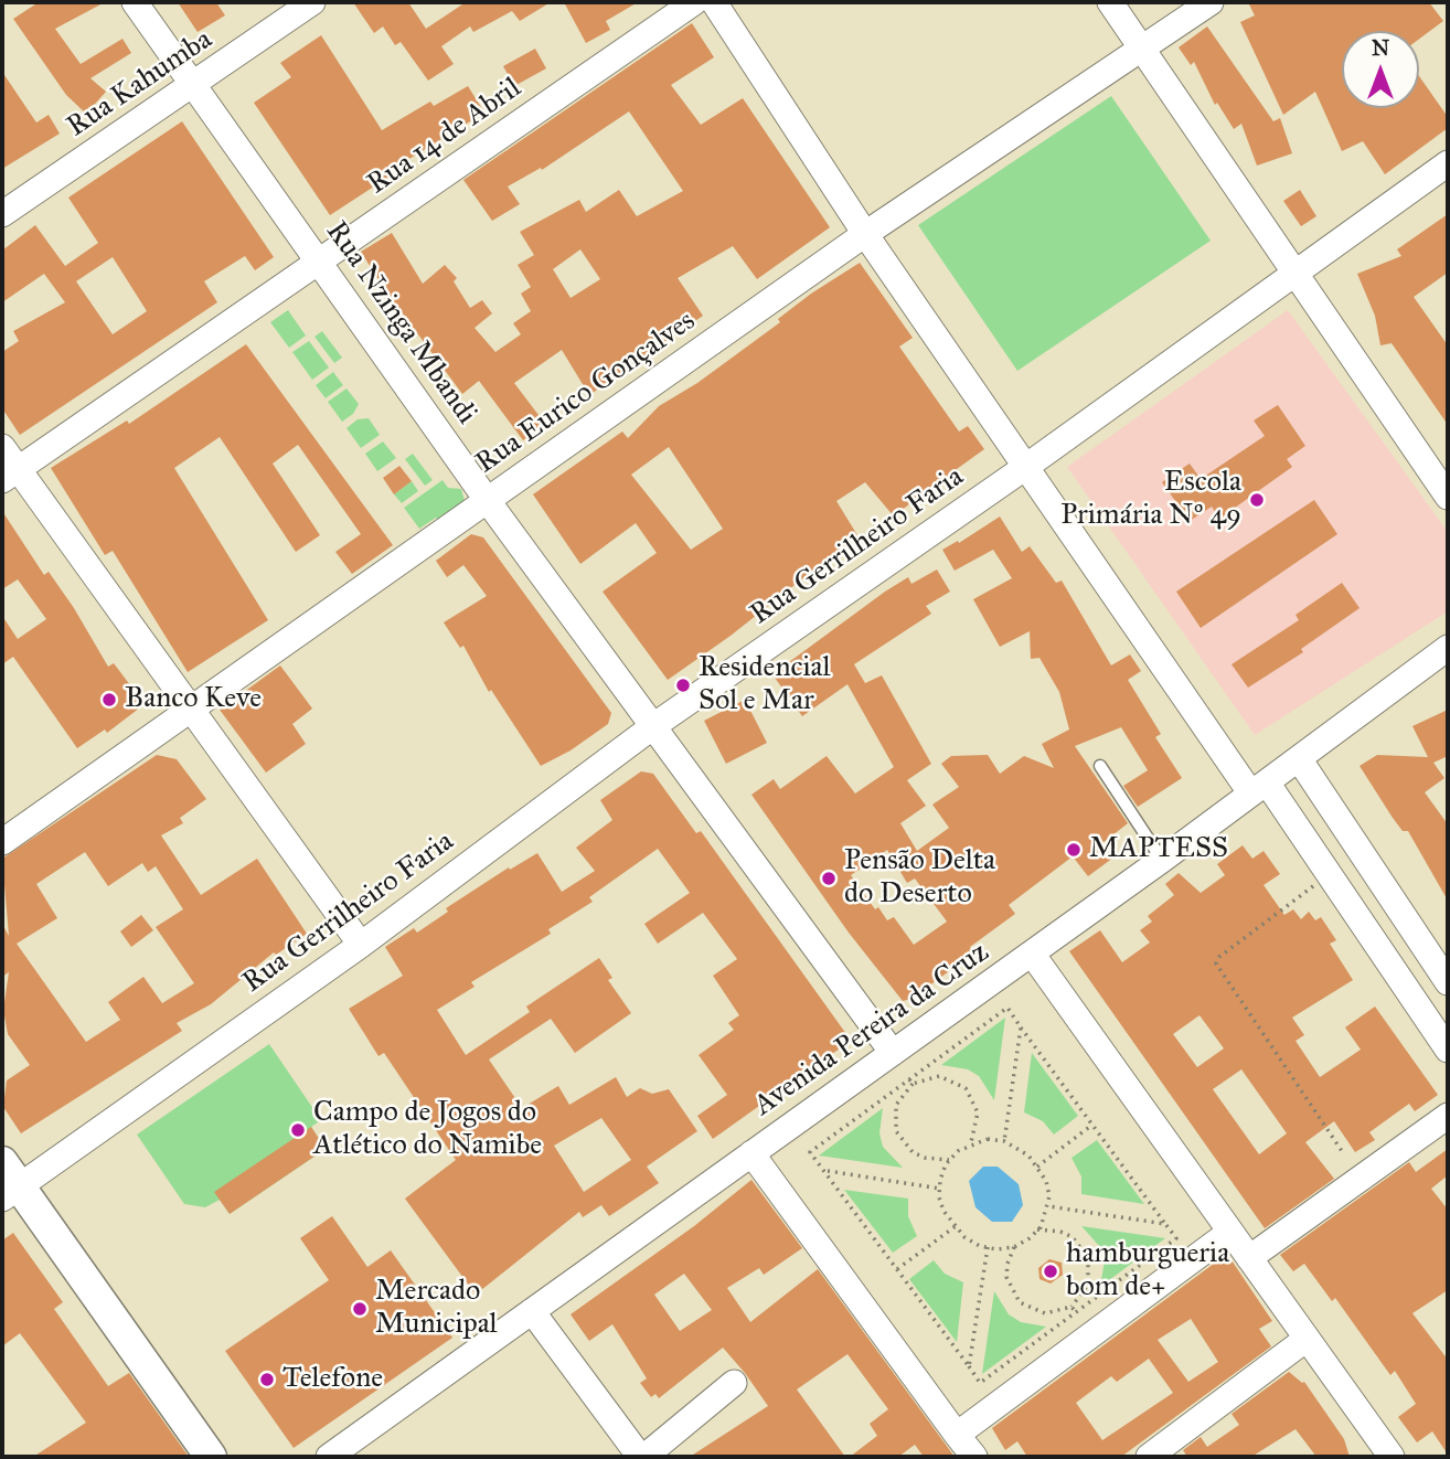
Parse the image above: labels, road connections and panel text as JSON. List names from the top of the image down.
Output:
{
  "streets": {
    "street": [
      "Rua Kahumba",
      "Rua 14 de Abril",
      "Rua Nzinga Mbandi",
      "Rua Eurico Gonçalves",
      "Rua Gerrilheiro Faria",
      "Avenida Pereira da Cruz"
    ]
  },
  "crossings": [
    ["Rua Kahumba", "Rua Nzinga Mbandi"],
    ["Rua 14 de Abril", "Rua Nzinga Mbandi"],
    ["Rua Nzinga Mbandi", "Rua Eurico Gonçalves"],
    ["Rua Nzinga Mbandi", "Rua Gerrilheiro Faria"],
    ["Rua Nzinga Mbandi", "Avenida Pereira da Cruz"]
  ],
  "places": [
    "Escola Primária Nº 49",
    "Residencial Sol e Mar",
    "Banco Keve",
    "MAPTESS",
    "Pensão Delta do Deserto",
    "Campo de Jogos do Atlético do Namibe",
    "hamburgueria bom de+",
    "Mercado Municipal",
    "Telefone"
  ],
  "north": "top"
}
